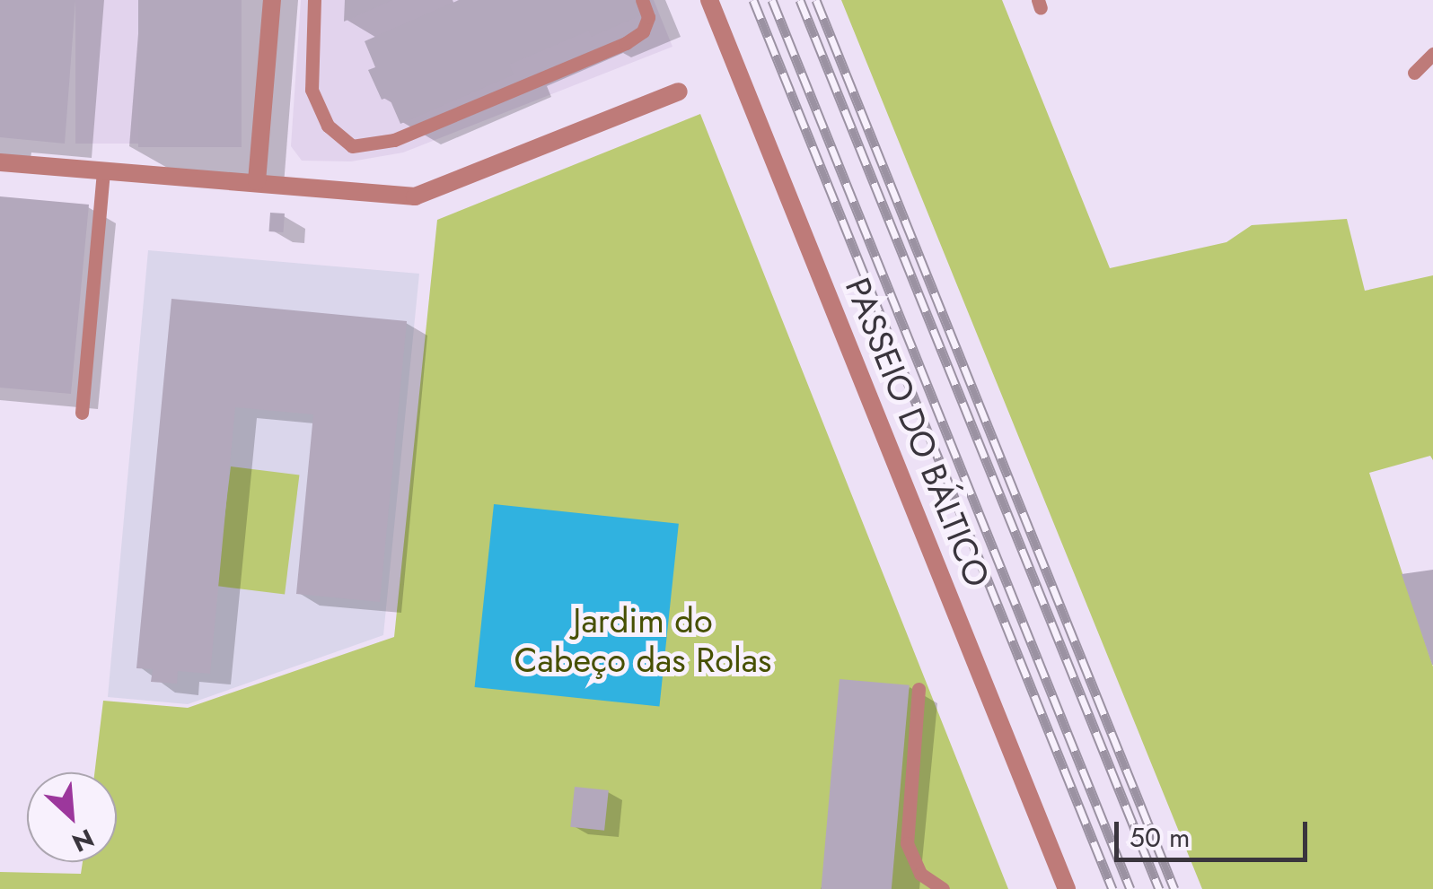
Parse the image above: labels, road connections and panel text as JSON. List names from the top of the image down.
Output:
{
  "streets": {
    "street": ["PASSEIO DO BÁLTICO"]
  },
  "parks": ["Jardim do Cabeço das Rolas"],
  "scale_bar": "50 m",
  "north": "bottom right"
}
